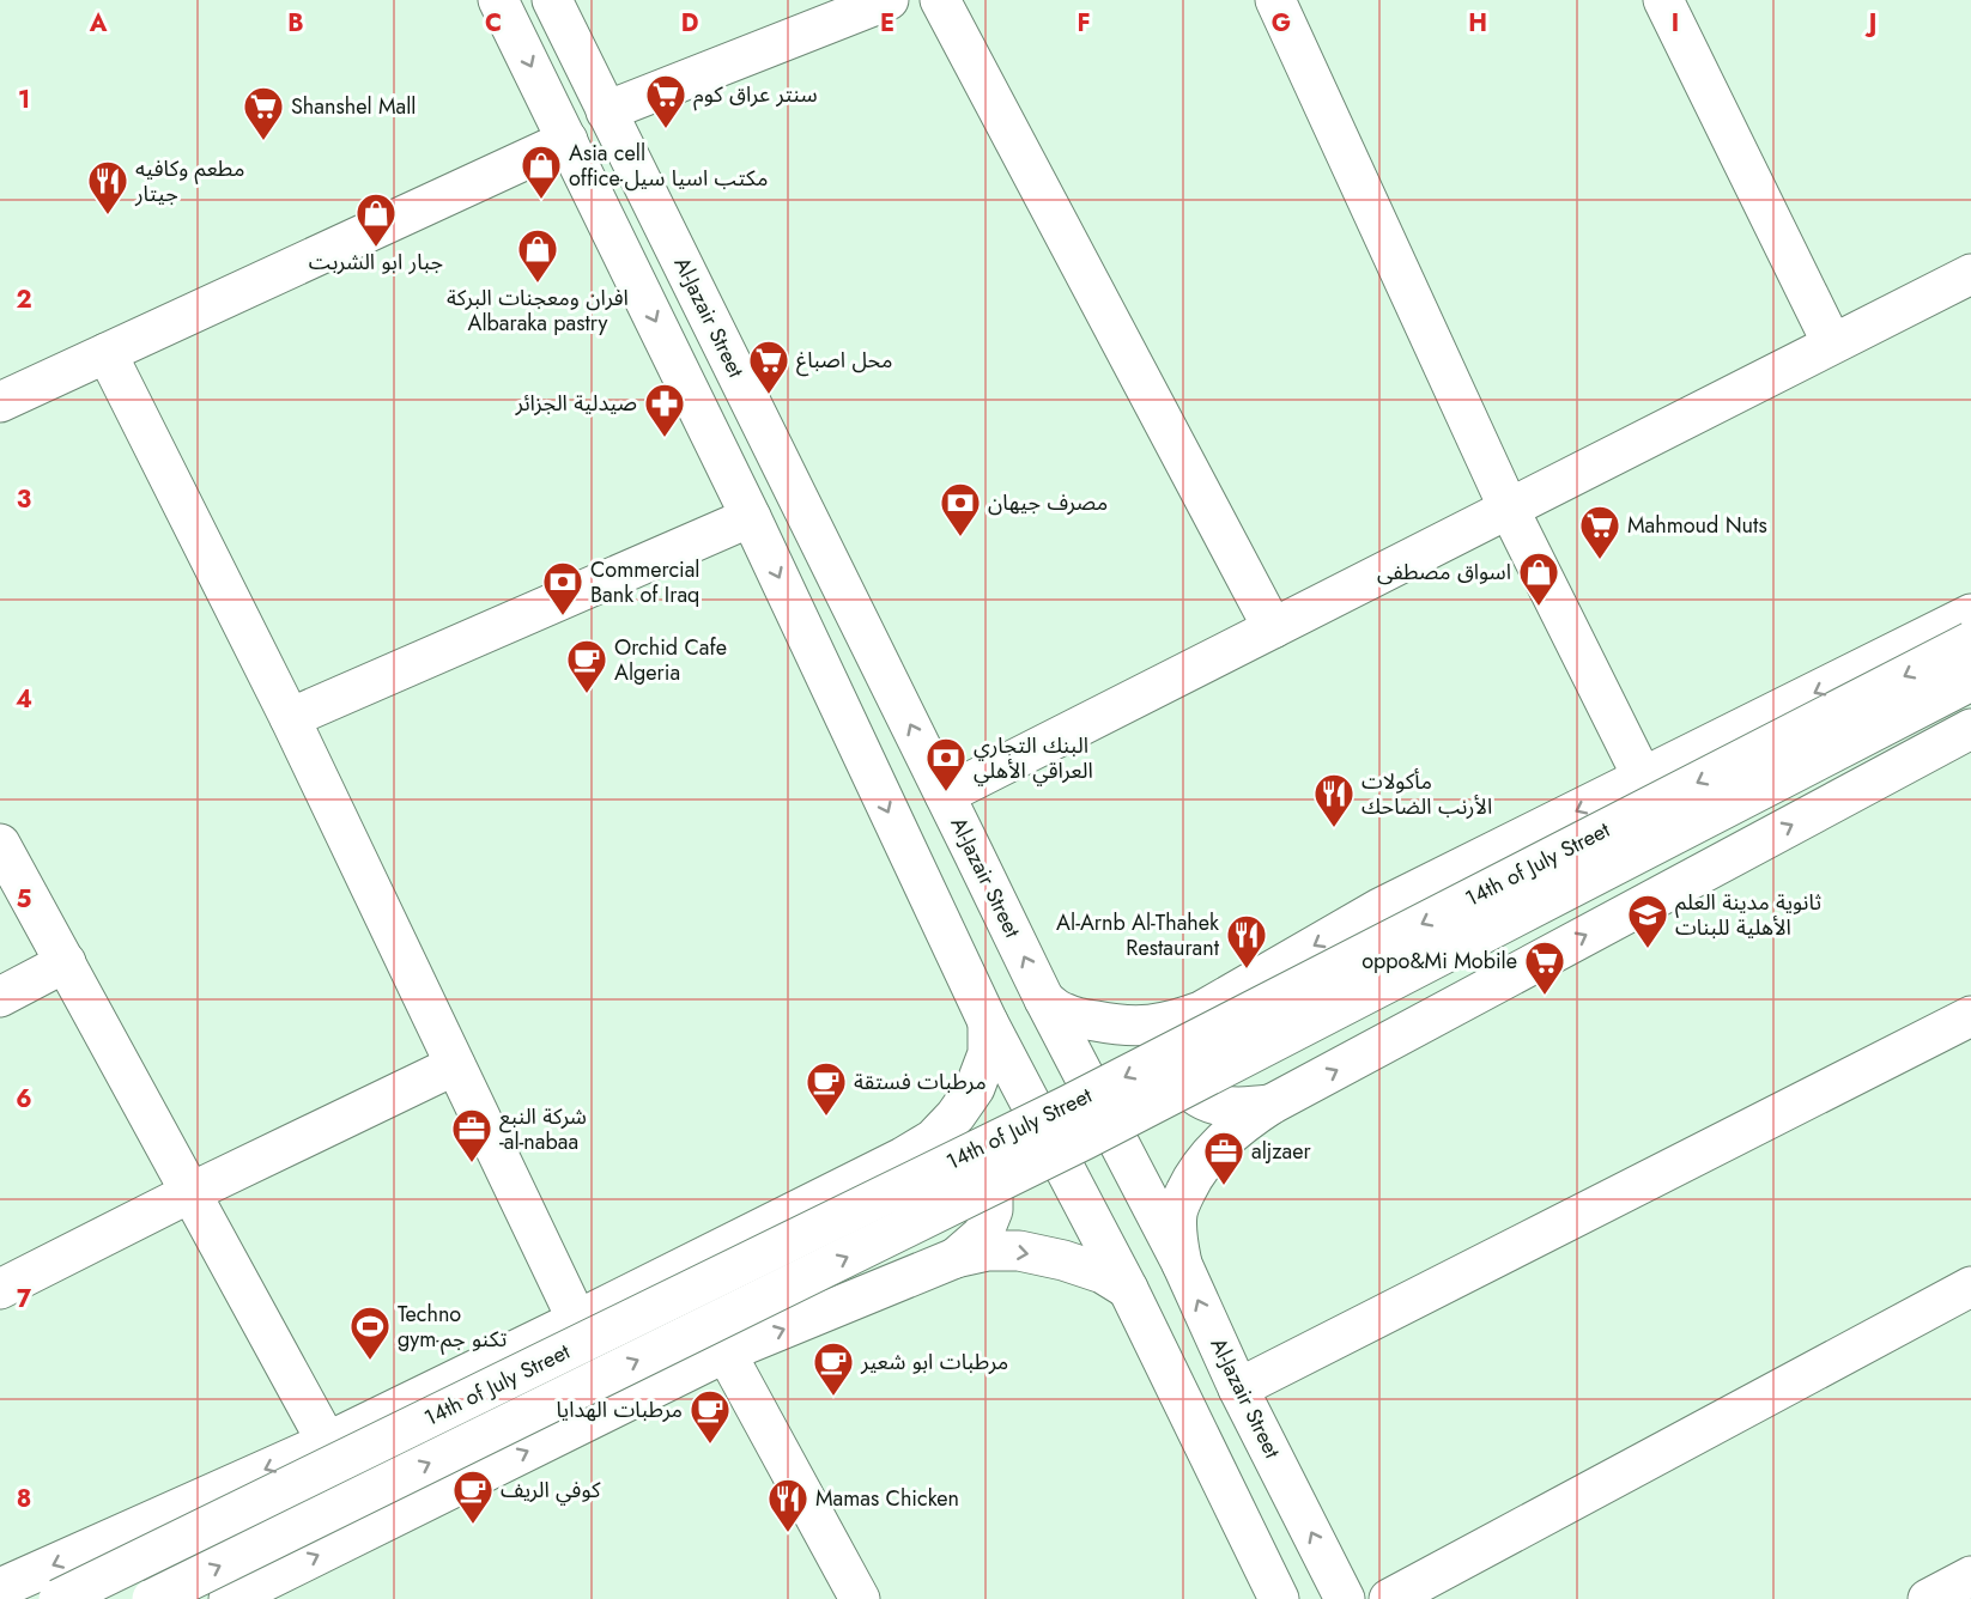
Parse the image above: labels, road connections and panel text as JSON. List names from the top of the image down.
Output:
{
  "streets": {
    "main road": ["Al-Jazair Street", "14th of July Street"]
  },
  "places": {
    "supermarket": [
      "سنتر عراق كوم",
      "Shanshel Mall",
      "محل اصباغ",
      "Mahmoud Nuts",
      "oppo&Mi Mobile"
    ],
    "shop": [
      "Asia cell office-مكتب اسيا سيل",
      "جبار ابو الشربت",
      "افران ومعجنات البركة Albaraka pastry",
      "اسواق مصطفى"
    ],
    "restaurant": [
      "مطعم وكافيه جيتار",
      "مأكولات الأرنب الضاحك",
      "Al-Arnb Al-Thahek Restaurant",
      "Mamas Chicken"
    ],
    "pharmacy": ["صيدلية الجزائر"],
    "bank": ["مصرف جيهان", "Commercial Bank of Iraq", "البنك التجاري العراقي الأهلي"],
    "cafe": [
      "Orchid Cafe Algeria",
      "مرطبات فستقة",
      "مرطبات ابو شعير",
      "مرطبات الهدايا",
      "كوفي الريف"
    ],
    "school or university": ["ثانوية مدينة العلم الأهلية للبنات"],
    "office": ["شركة النبع -al-nabaa", "aljzaer"],
    "sports": ["Techno gym-تكنو جم"]
  },
  "grid": {
    "columns": [
      "A",
      "B",
      "C",
      "D",
      "E",
      "F",
      "G",
      "H",
      "I",
      "J"
    ],
    "rows": [
      "1",
      "2",
      "3",
      "4",
      "5",
      "6",
      "7",
      "8"
    ]
  }
}
